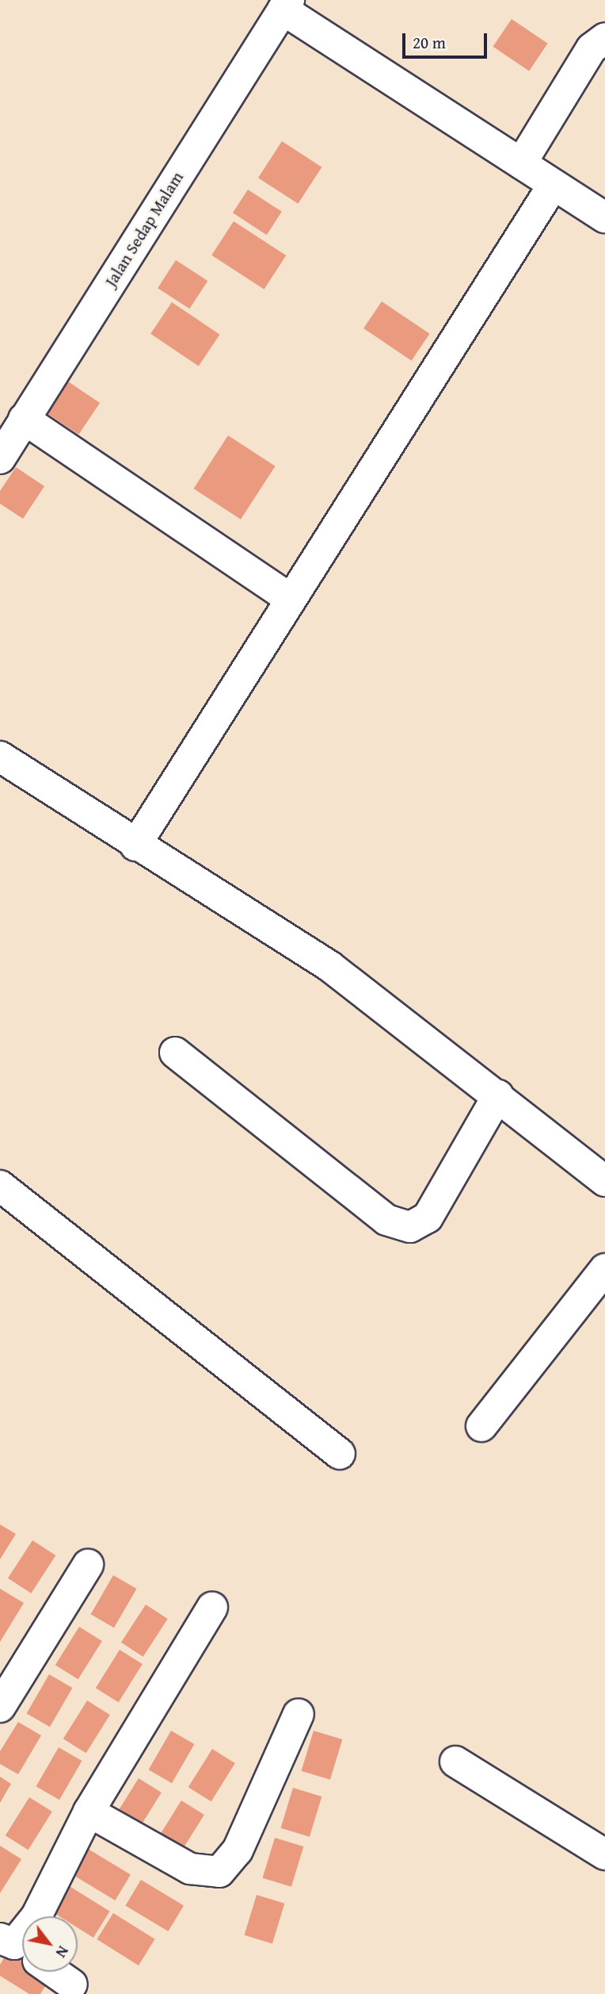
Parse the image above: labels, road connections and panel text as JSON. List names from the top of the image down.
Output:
{
  "streets": {
    "street": ["Jalan Sedap Malam"]
  },
  "scale_bar": "20 m",
  "north": "bottom right"
}
